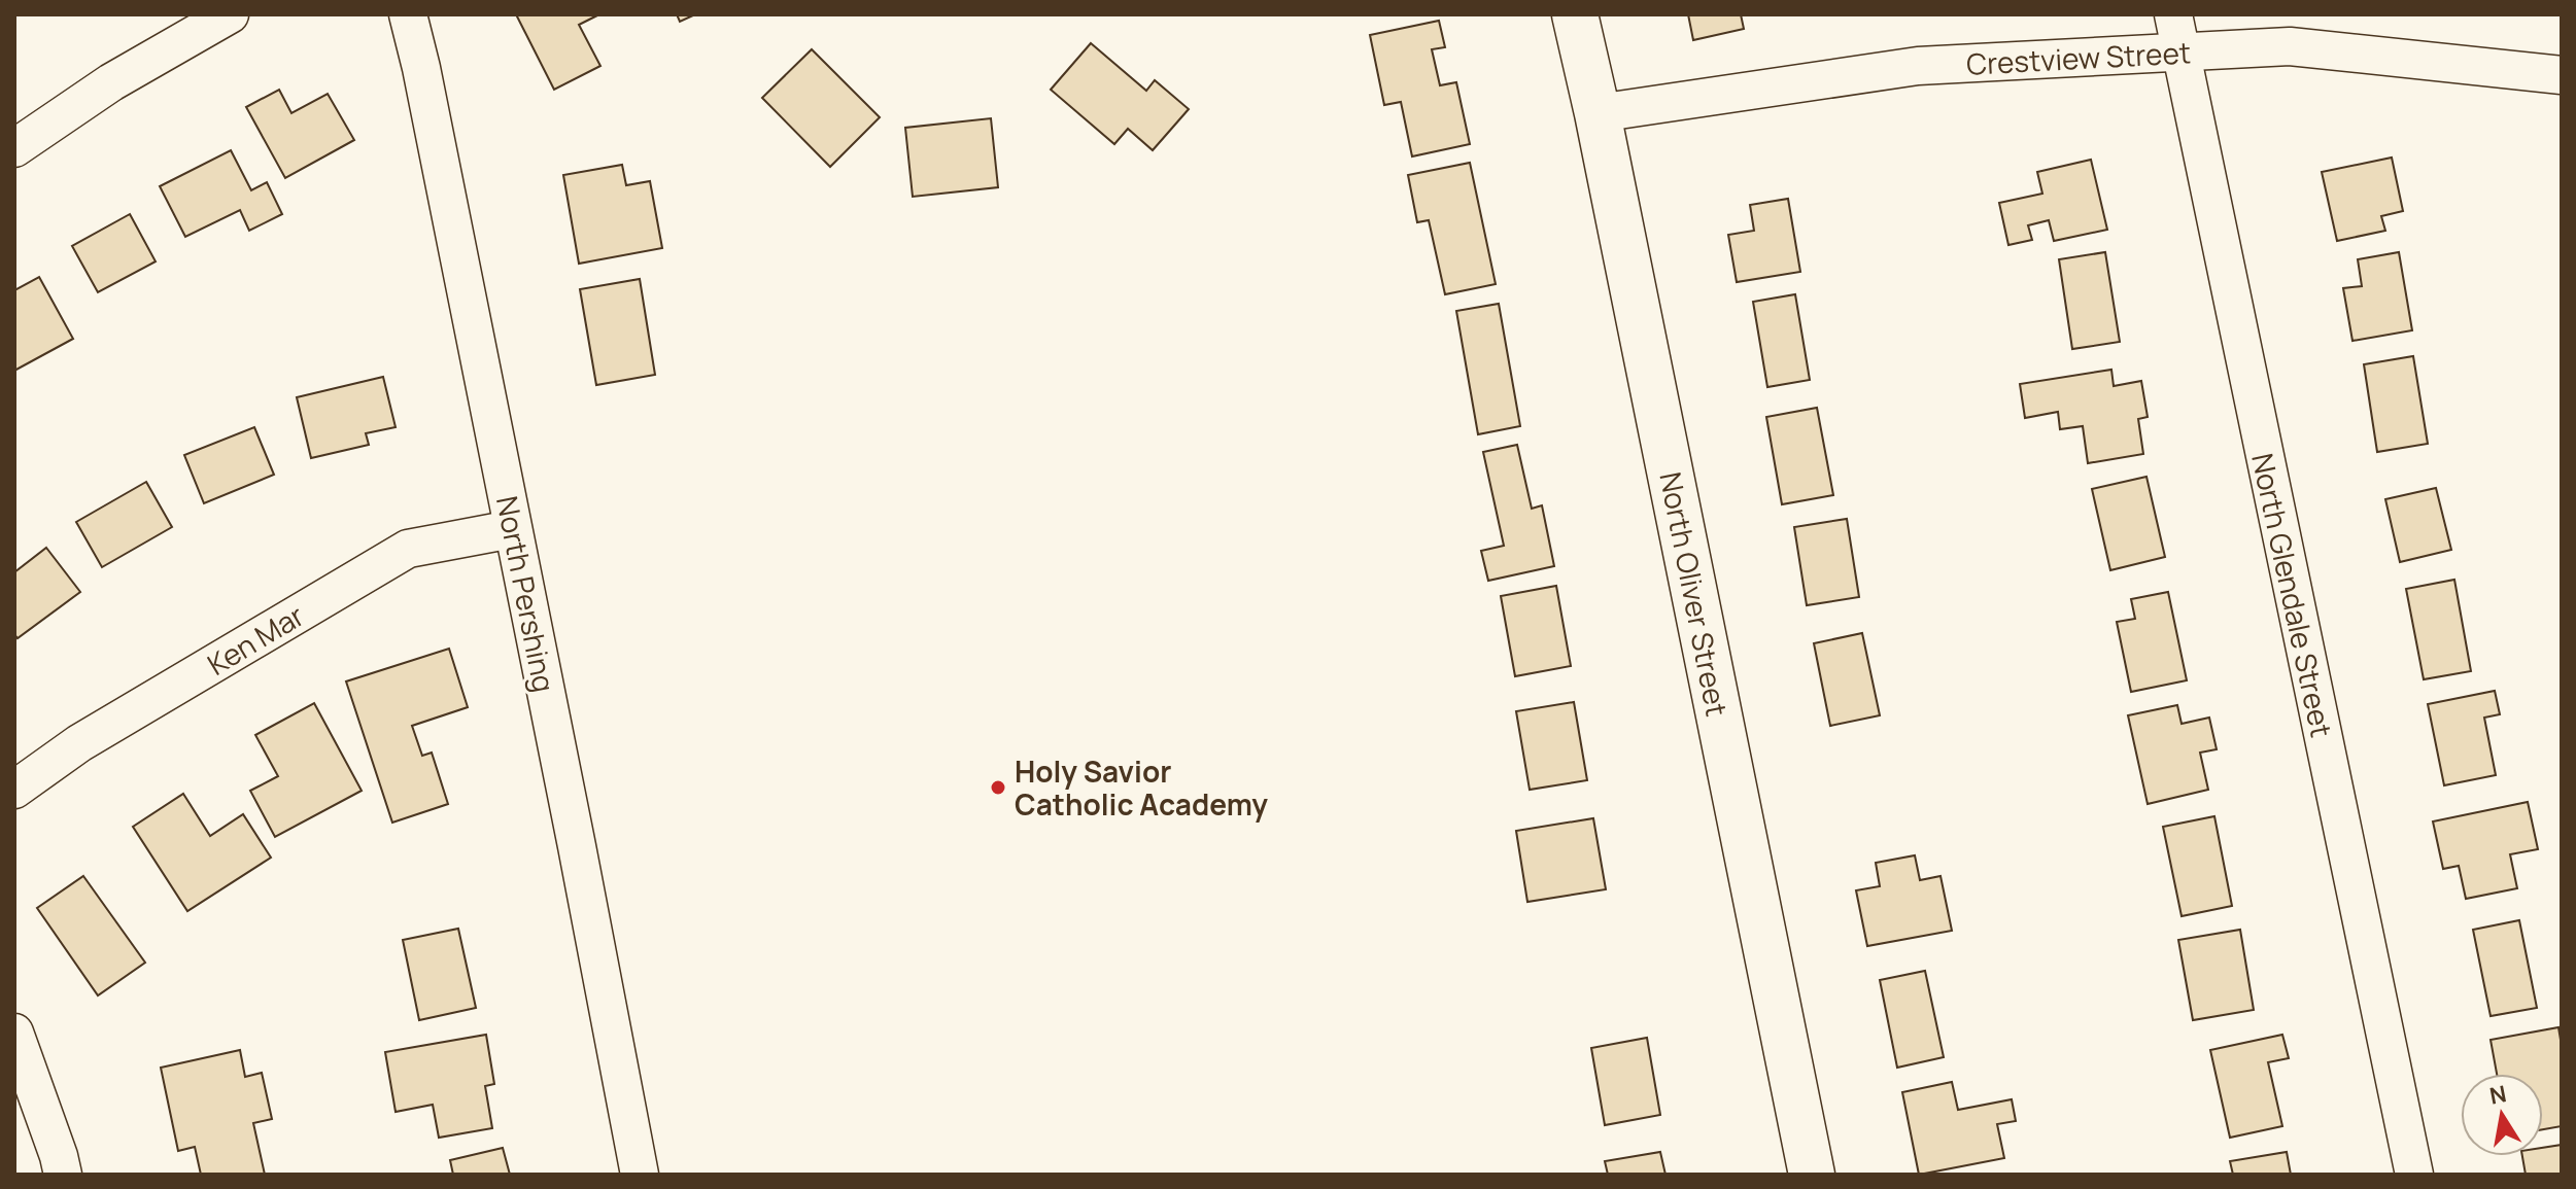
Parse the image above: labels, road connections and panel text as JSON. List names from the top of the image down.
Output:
{
  "streets": {
    "main road": ["North Oliver Street"],
    "street": [
      "Crestview Street",
      "North Pershing",
      "North Glendale Street",
      "Ken Mar"
    ]
  },
  "crossings": [
    ["Crestview Street", "North Oliver Street"],
    ["Crestview Street", "North Glendale Street"],
    ["North Pershing", "Ken Mar"]
  ],
  "places": ["Holy Savior Catholic Academy"],
  "north": "top"
}
